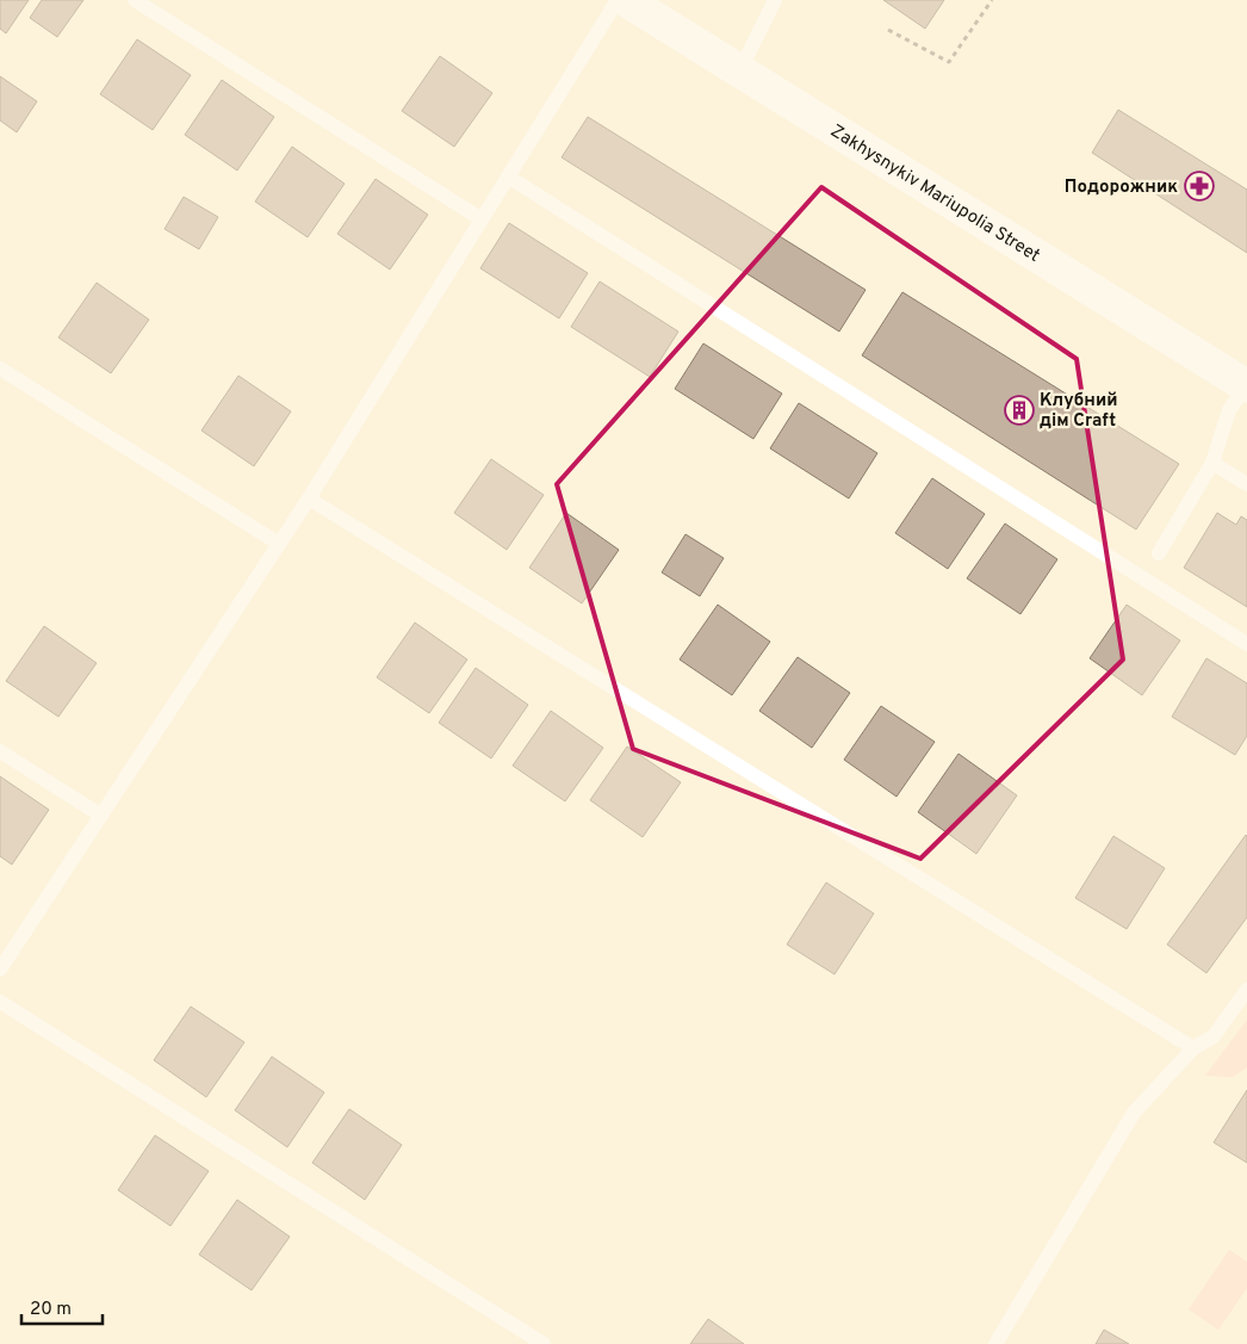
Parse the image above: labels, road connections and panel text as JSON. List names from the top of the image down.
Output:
{
  "streets": {
    "main road": ["Zakhysnykiv Mariupolia Street"]
  },
  "places": {
    "pharmacy": ["Подорожник"],
    "building": ["Клубний дім Craft"]
  },
  "scale_bar": "20 m"
}
